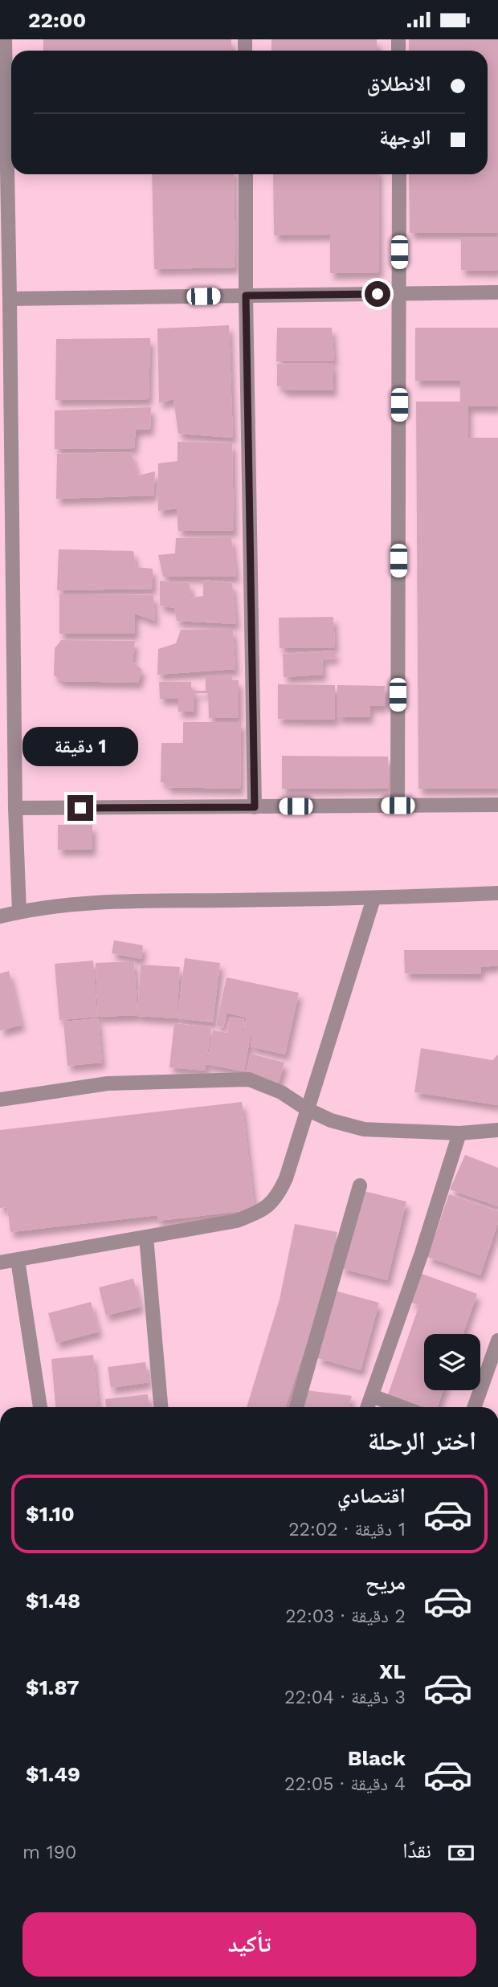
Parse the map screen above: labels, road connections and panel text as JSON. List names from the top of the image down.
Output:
{
  "page": {
    "status": "22:00",
    "banner": ["الانطلاق", "الوجهة"],
    "bubble": "1 دقيقة",
    "heading": "اختر الرحلة",
    "list": [
      {
        "name": "اقتصادي",
        "note": "1 دقيقة · 22:02",
        "value": "$1.10"
      },
      {
        "name": "مريح",
        "note": "2 دقيقة · 22:03",
        "value": "$1.48"
      },
      {
        "name": "XL",
        "note": "3 دقيقة · 22:04",
        "value": "$1.87"
      },
      {
        "name": "Black",
        "note": "4 دقيقة · 22:05",
        "value": "$1.49"
      }
    ],
    "pay": ["نقدًا", "190 m"],
    "buttons": "تأكيد"
  }
}
